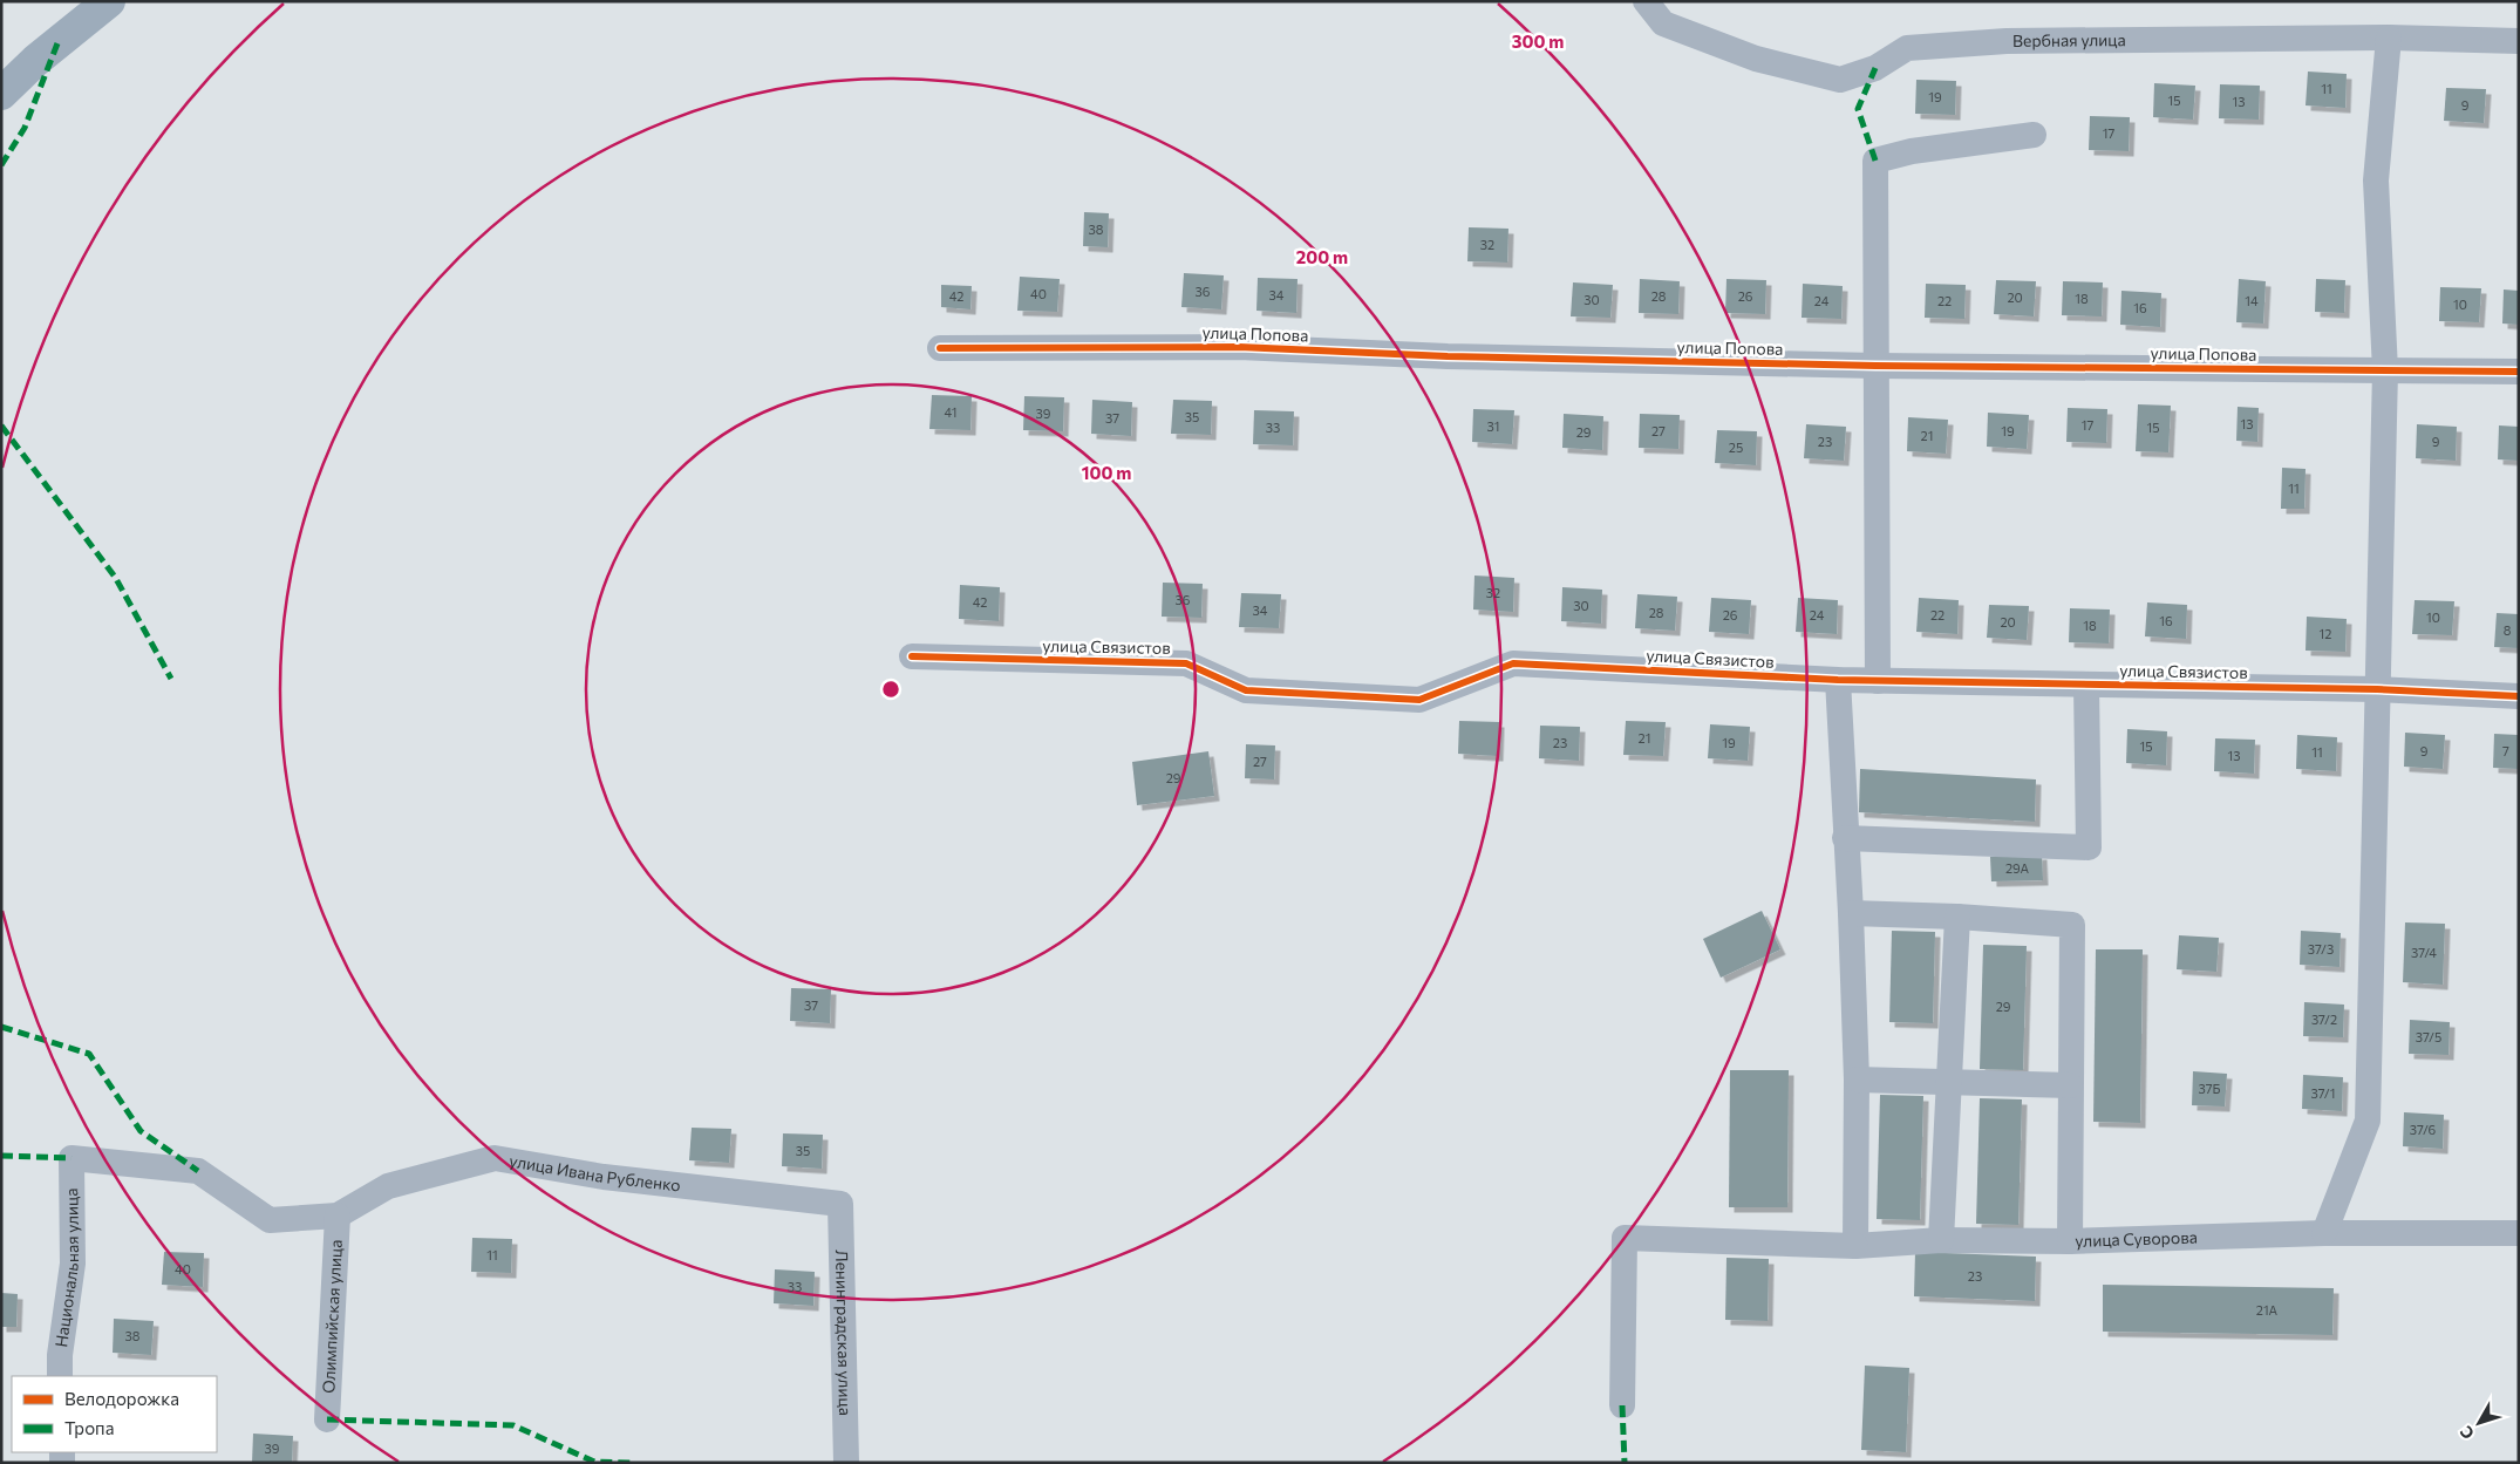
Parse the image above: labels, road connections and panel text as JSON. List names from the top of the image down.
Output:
{
  "streets": {
    "street": [
      "Вербная улица",
      "улица Попова",
      "улица Связистов",
      "улица Ивана Рубленко",
      "улица Суворова",
      "Национальная улица",
      "Олимпийская улица",
      "Ленинградская улица"
    ]
  },
  "crossings": [
    ["улица Ивана Рубленко", "Национальная улица"],
    ["улица Ивана Рубленко", "Олимпийская улица"],
    ["улица Ивана Рубленко", "Ленинградская улица"]
  ],
  "house_numbers": [
    "11",
    "19",
    "15",
    "13",
    "9",
    "17",
    "38",
    "32",
    "36",
    "40",
    "34",
    "42",
    "28",
    "26",
    "20",
    "18",
    "30",
    "24",
    "22",
    "14",
    "10",
    "16",
    "41",
    "39",
    "35",
    "37",
    "13",
    "17",
    "31",
    "33",
    "15",
    "27",
    "19",
    "29",
    "21",
    "23",
    "9",
    "25",
    "11",
    "32",
    "36",
    "42",
    "30",
    "34",
    "28",
    "26",
    "24",
    "22",
    "10",
    "16",
    "20",
    "18",
    "8",
    "12",
    "21",
    "23",
    "19",
    "15",
    "9",
    "7",
    "11",
    "13",
    "27",
    "29",
    "29А",
    "37/3",
    "37/4",
    "37",
    "29",
    "37/2",
    "37/5",
    "37Б",
    "37/1",
    "37/6",
    "35",
    "11",
    "40",
    "23",
    "33",
    "21А",
    "38",
    "39"
  ],
  "legend": ["Велодорожка", "Тропа"],
  "north": "bottom left",
  "rings": ["300 m", "200 m", "100 m"]
}
